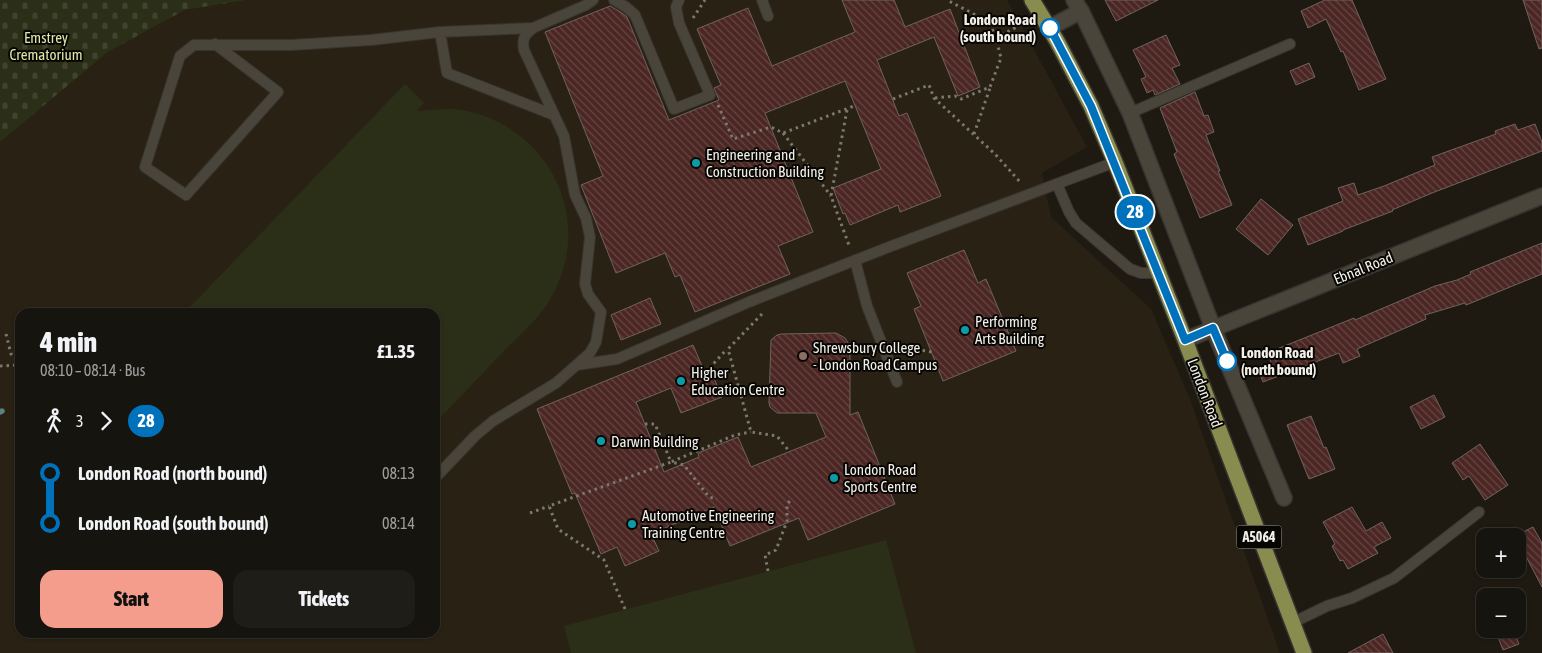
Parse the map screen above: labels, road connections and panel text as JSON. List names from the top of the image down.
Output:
{
  "streets": {
    "main road": ["London Road", "A5064"],
    "street": ["Ebnal Road"]
  },
  "crossings": [
    ["Ebnal Road", "London Road"]
  ],
  "parks": ["Emstrey Crematorium"],
  "places": [
    "London Road (south bound)",
    "Engineering and Construction Building",
    "Performing Arts Building",
    "Shrewsbury College - London Road Campus",
    "London Road (north bound)",
    "Higher Education Centre",
    "Darwin Building",
    "London Road Sports Centre",
    "Automotive Engineering Training Centre"
  ],
  "lines": ["bus line 28"],
  "page": {
    "on_map": "28",
    "heading": ["4 min", "08:10 – 08:14 · Bus", "£1.35"],
    "legs": ["3", "28"],
    "list": [
      {
        "name": "London Road (north bound)",
        "value": "08:13"
      },
      {
        "name": "London Road (south bound)",
        "value": "08:14"
      }
    ],
    "map_buttons": ["+", "−"],
    "buttons": ["Start", "Tickets"]
  }
}
